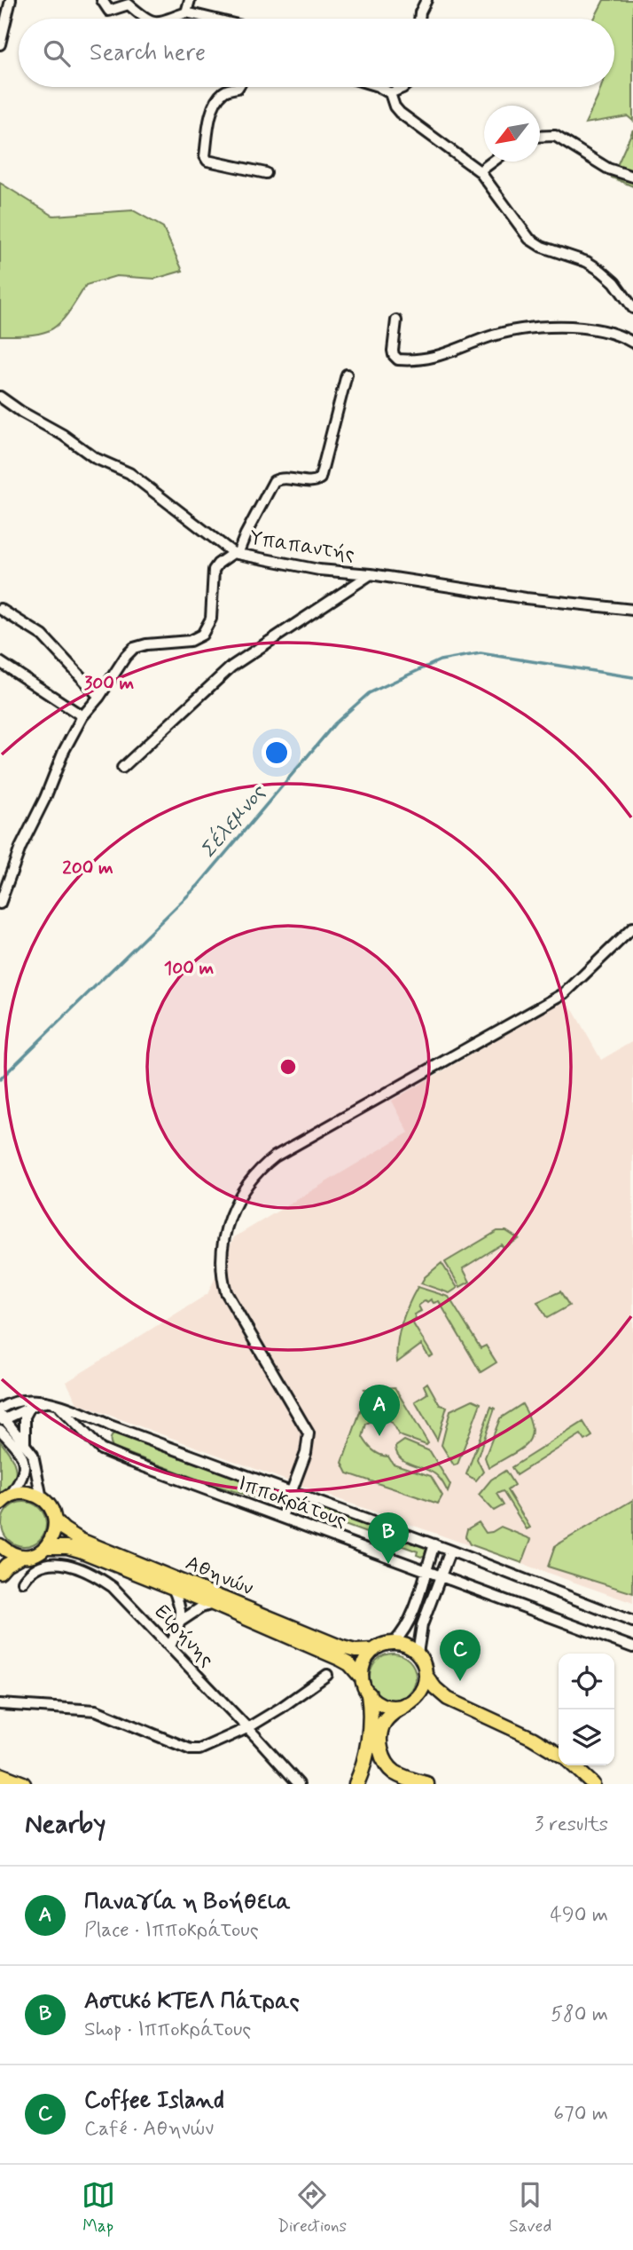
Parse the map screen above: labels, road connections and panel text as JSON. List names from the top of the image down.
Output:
{
  "streets": {
    "main road": ["Αθηνών"],
    "street": ["Υπαπαντής", "Ιπποκράτους", "Ειρήνης"]
  },
  "water": ["Σέλεμνος"],
  "north": "bottom left",
  "page": {
    "search": "Search here",
    "pins": ["A", "B", "C"],
    "heading": ["Nearby", "3 results"],
    "list": [
      {
        "mark": "A",
        "name": "Παναγία η Βοήθεια",
        "note": "Place · Ιπποκράτους",
        "value": "490 m"
      },
      {
        "mark": "B",
        "name": "Αστικό ΚΤΕΛ Πάτρας",
        "note": "Shop · Ιπποκράτους",
        "value": "580 m"
      },
      {
        "mark": "C",
        "name": "Coffee Island",
        "note": "Café · Αθηνών",
        "value": "670 m"
      }
    ],
    "nav": ["Map", "Directions", "Saved"]
  },
  "rings": ["300 m", "200 m", "100 m"]
}
